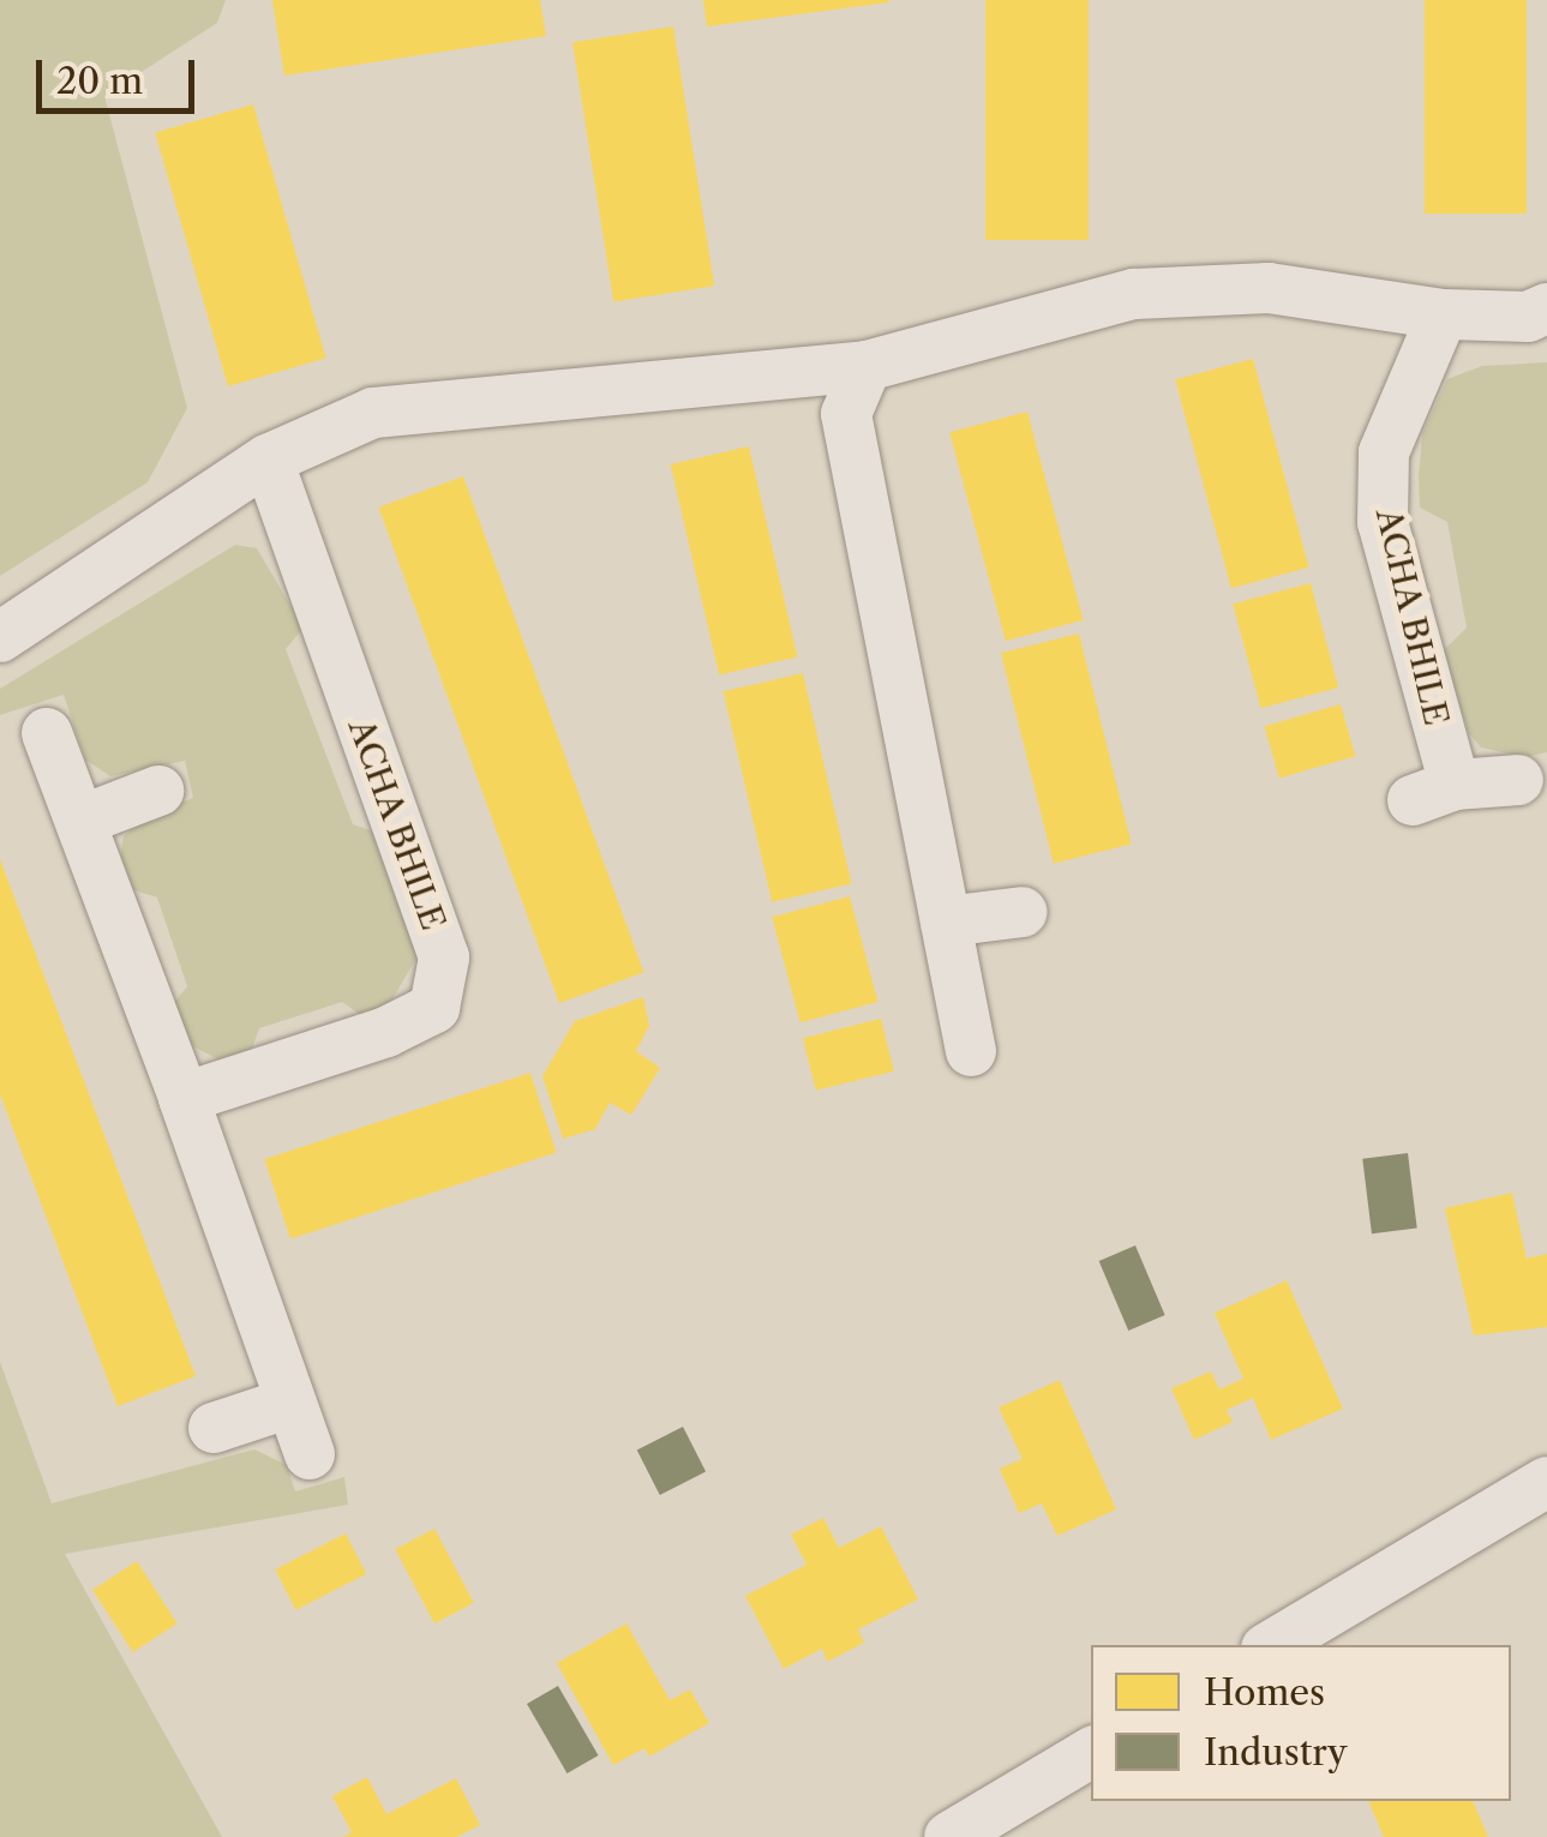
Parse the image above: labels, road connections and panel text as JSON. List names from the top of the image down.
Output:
{
  "streets": {
    "street": ["ACHA BHILE"]
  },
  "legend": ["Homes", "Industry"],
  "scale_bar": "20 m"
}
